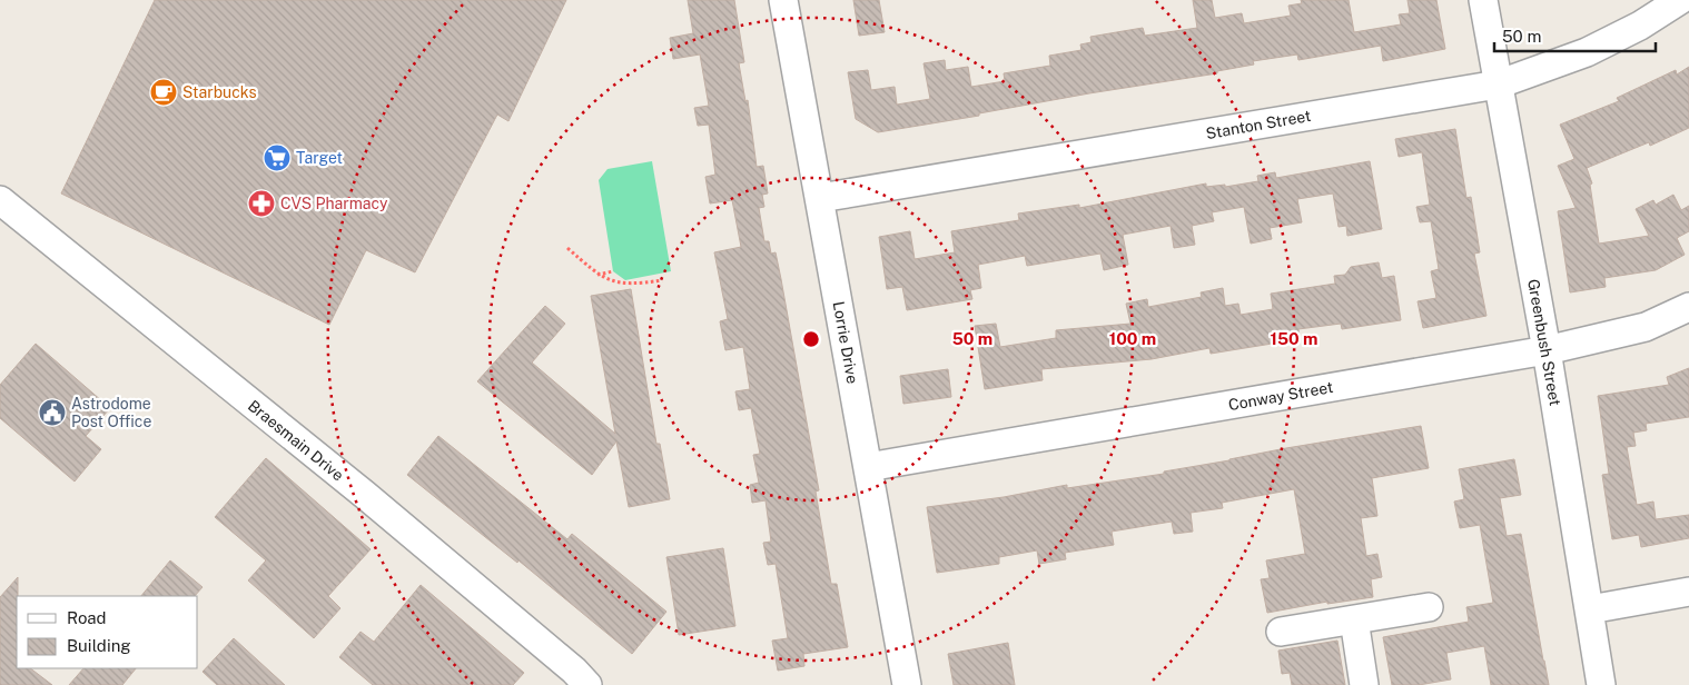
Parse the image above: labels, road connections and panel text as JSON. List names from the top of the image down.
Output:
{
  "streets": {
    "street": [
      "Stanton Street",
      "Lorrie Drive",
      "Greenbush Street",
      "Conway Street",
      "Braesmain Drive"
    ]
  },
  "crossings": [
    ["Stanton Street", "Lorrie Drive"],
    ["Stanton Street", "Greenbush Street"],
    ["Lorrie Drive", "Conway Street"],
    ["Greenbush Street", "Conway Street"]
  ],
  "places": {
    "cafe": ["Starbucks"],
    "supermarket": ["Target"],
    "pharmacy": ["CVS Pharmacy"],
    "public building": ["Astrodome Post Office"]
  },
  "legend": ["Road", "Building"],
  "scale_bar": "50 m",
  "rings": ["50 m", "100 m", "150 m"]
}
